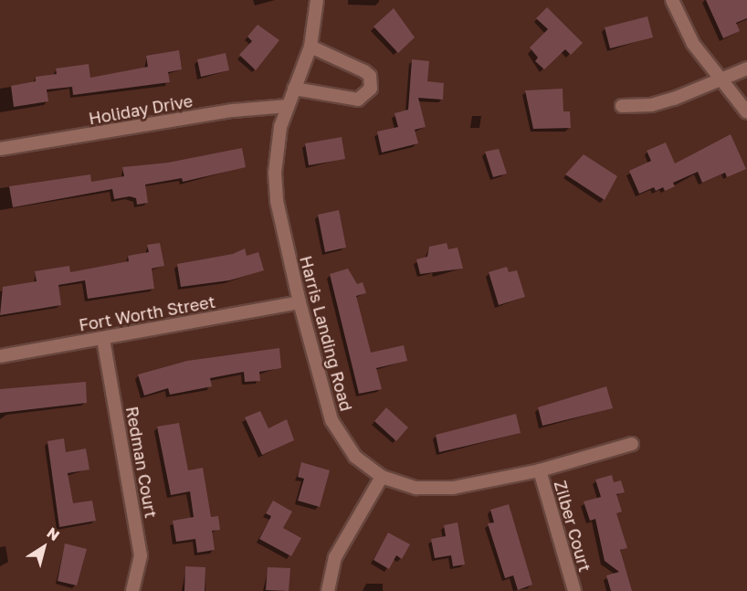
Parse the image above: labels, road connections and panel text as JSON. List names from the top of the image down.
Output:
{
  "streets": {
    "street": [
      "Holiday Drive",
      "Fort Worth Street",
      "Harris Landing Road",
      "Redman Court",
      "Zilber Court"
    ]
  },
  "crossings": [
    ["Holiday Drive", "Harris Landing Road"],
    ["Fort Worth Street", "Harris Landing Road"],
    ["Fort Worth Street", "Redman Court"],
    ["Harris Landing Road", "Zilber Court"]
  ],
  "north": "top right"
}
